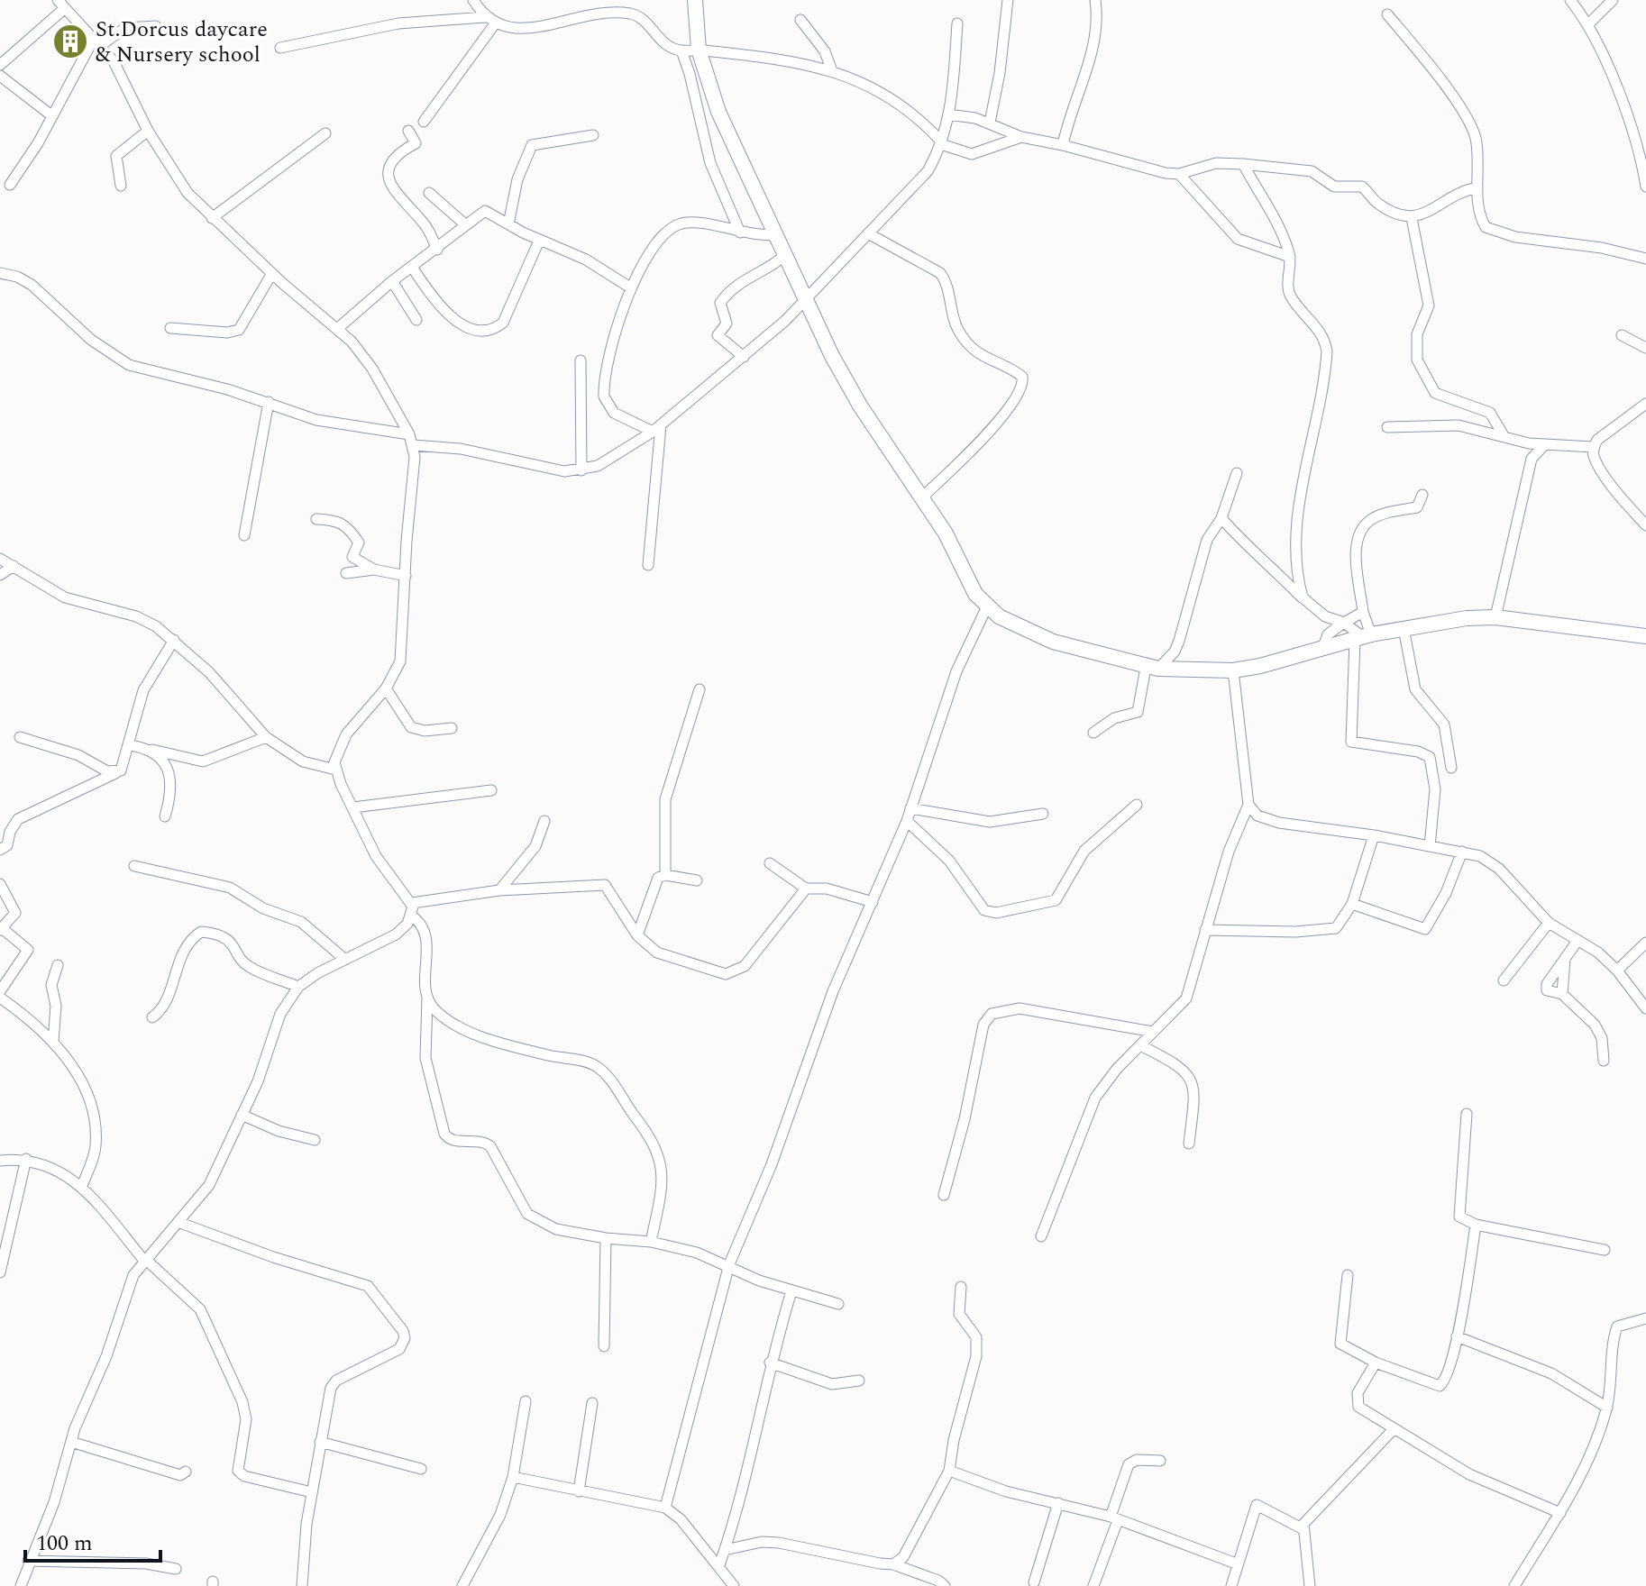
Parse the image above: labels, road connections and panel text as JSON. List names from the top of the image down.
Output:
{
  "places": {
    "building": ["St.Dorcus daycare & Nursery school"]
  },
  "scale_bar": "100 m"
}
